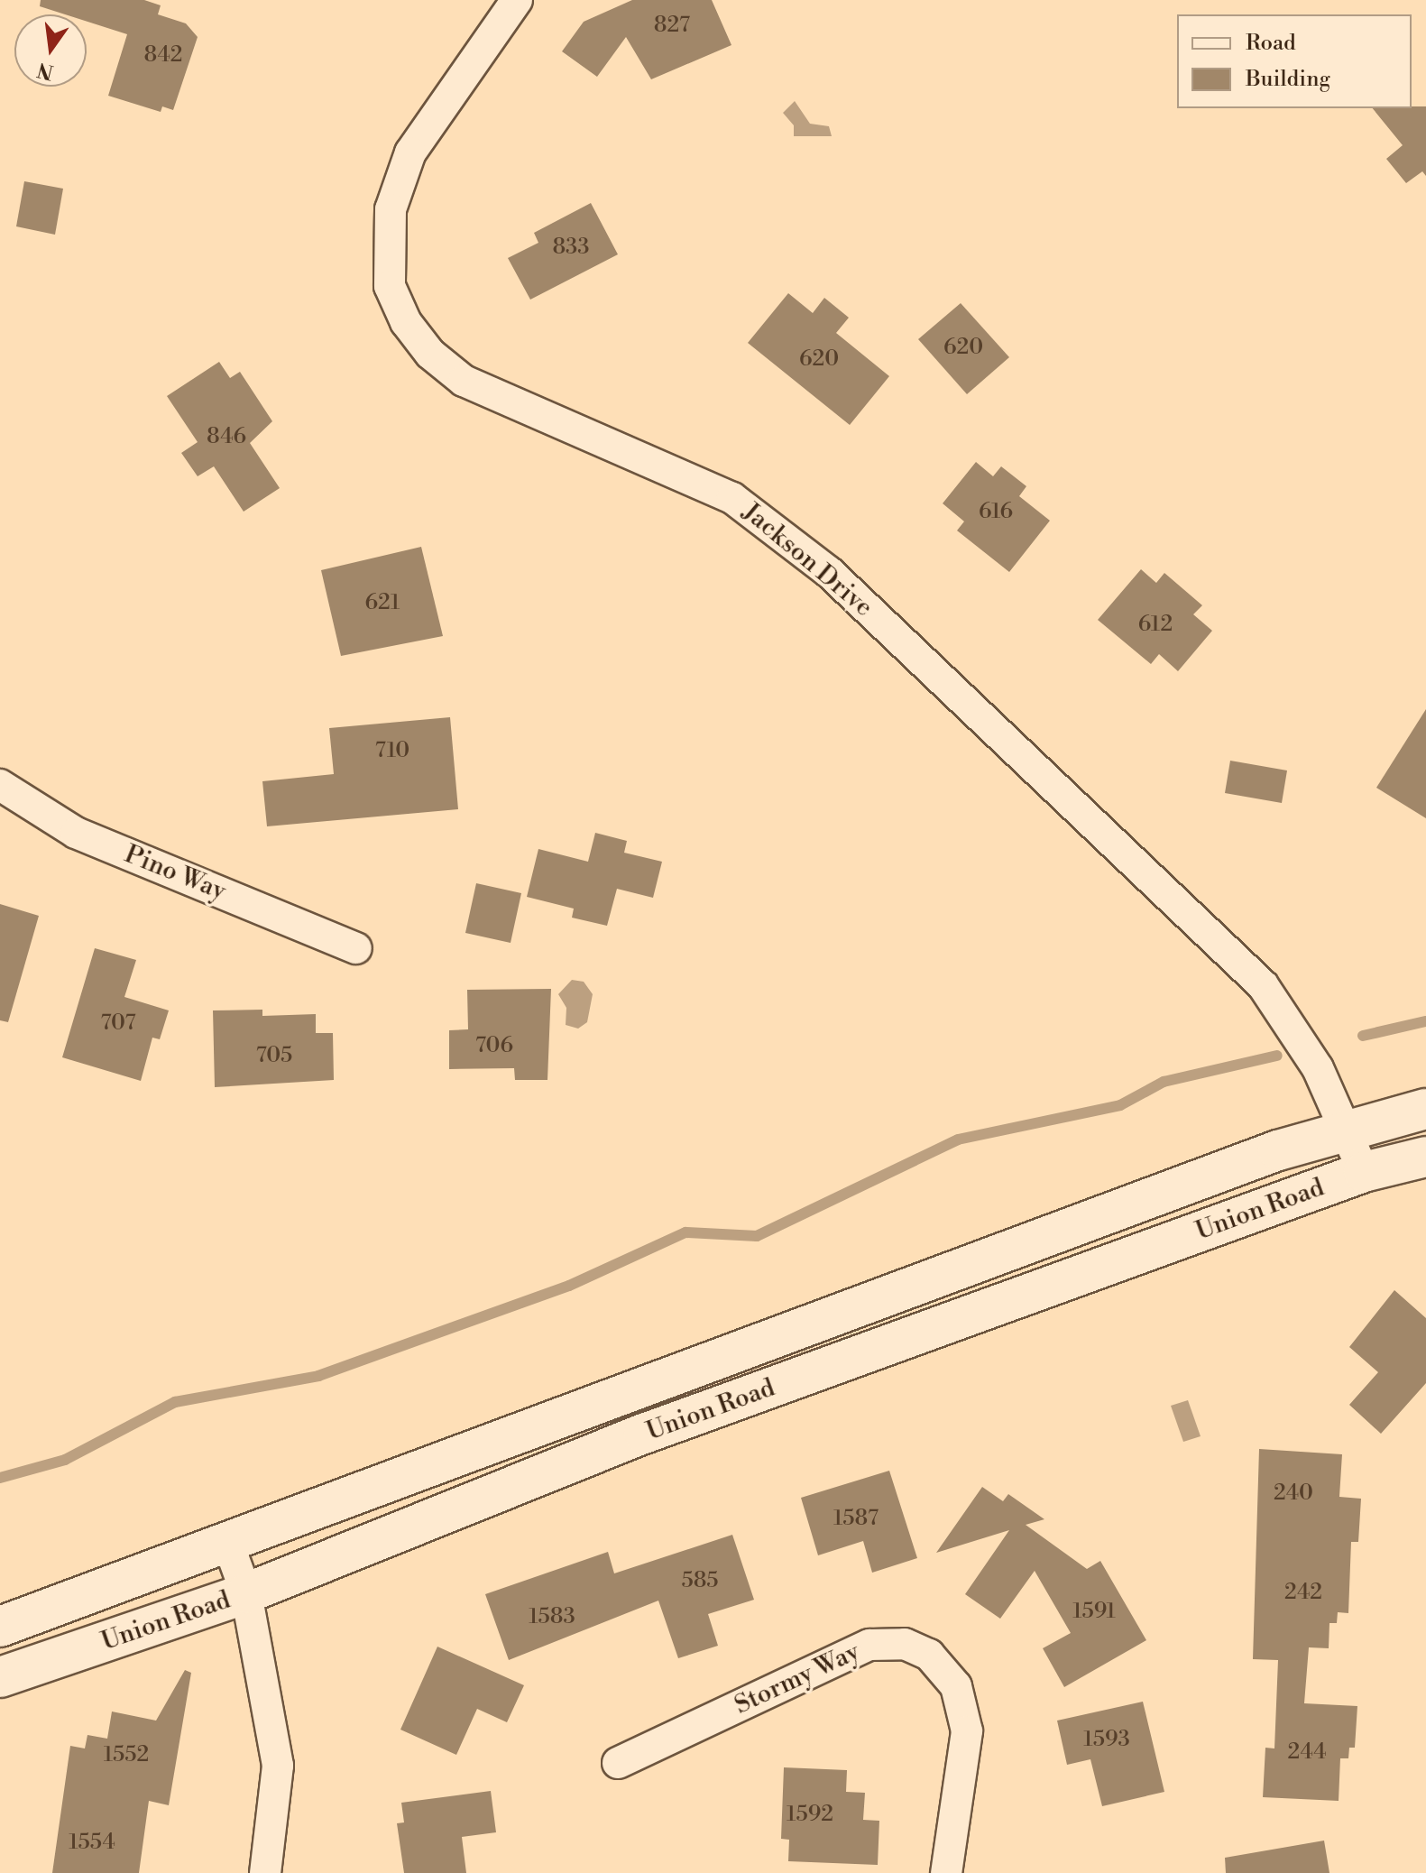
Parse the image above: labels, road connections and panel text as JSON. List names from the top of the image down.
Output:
{
  "streets": {
    "main road": ["Union Road"],
    "street": ["Jackson Drive", "Pino Way", "Stormy Way"]
  },
  "crossings": [
    ["Jackson Drive", "Union Road"]
  ],
  "house_numbers": [
    "827",
    "842",
    "833",
    "620",
    "620",
    "846",
    "616",
    "621",
    "612",
    "710",
    "707",
    "706",
    "705",
    "240",
    "1587",
    "585",
    "242",
    "1591",
    "1583",
    "1593",
    "244",
    "1552",
    "1592",
    "1554"
  ],
  "legend": ["Road", "Building"],
  "north": "bottom"
}
